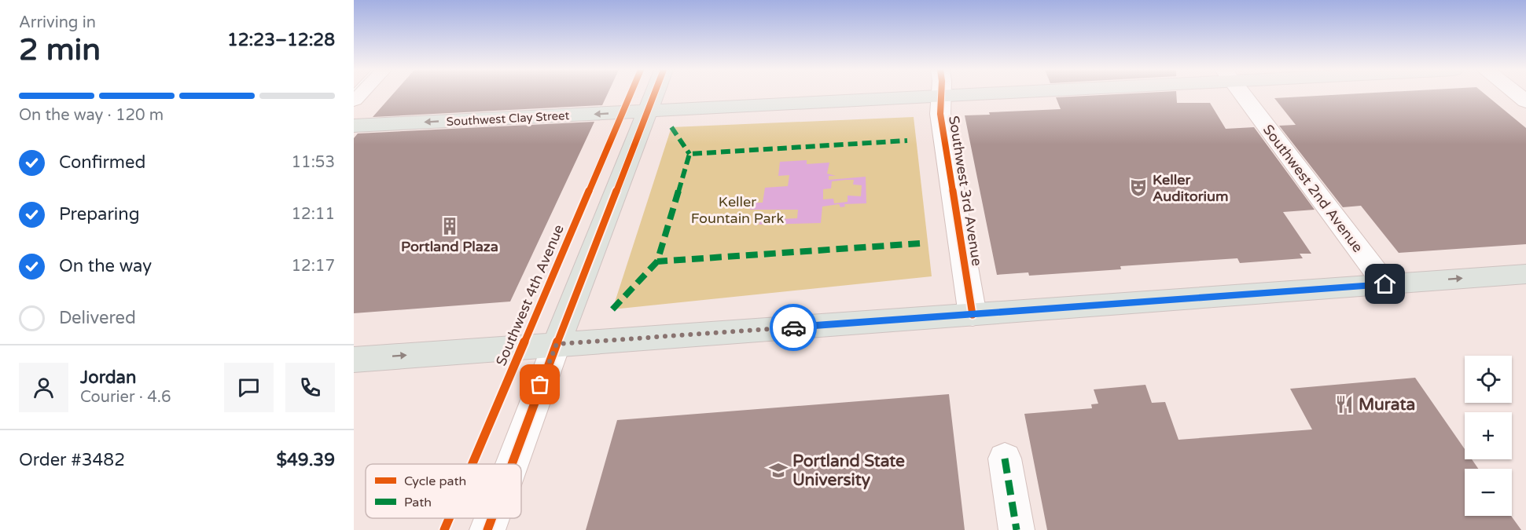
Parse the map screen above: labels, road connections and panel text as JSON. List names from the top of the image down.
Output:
{
  "streets": {
    "main road": ["Southwest Clay Street", "Southwest 2nd Avenue", "Southwest 3rd Avenue"],
    "cycle path": ["Southwest 4th Avenue"]
  },
  "crossings": [
    ["Southwest Clay Street", "Southwest 3rd Avenue"]
  ],
  "parks": ["Keller Fountain Park"],
  "places": {
    "theatre": ["Keller Auditorium"],
    "building": ["Portland Plaza"],
    "restaurant": ["Murata"],
    "school or university": ["Portland State University"]
  },
  "legend": ["Cycle path", "Path"],
  "page": {
    "heading": ["2 min", "Arriving in", "12:23–12:28"],
    "panel": [
      "Jordan",
      "Courier · 4.6",
      "Order #3482",
      "$49.39"
    ],
    "bar": "On the way · 120 m",
    "list": [
      ["Confirmed", "11:53"],
      ["Preparing", "12:11"],
      ["On the way", "12:17"],
      "Delivered"
    ],
    "map_buttons": ["+", "−"]
  }
}
